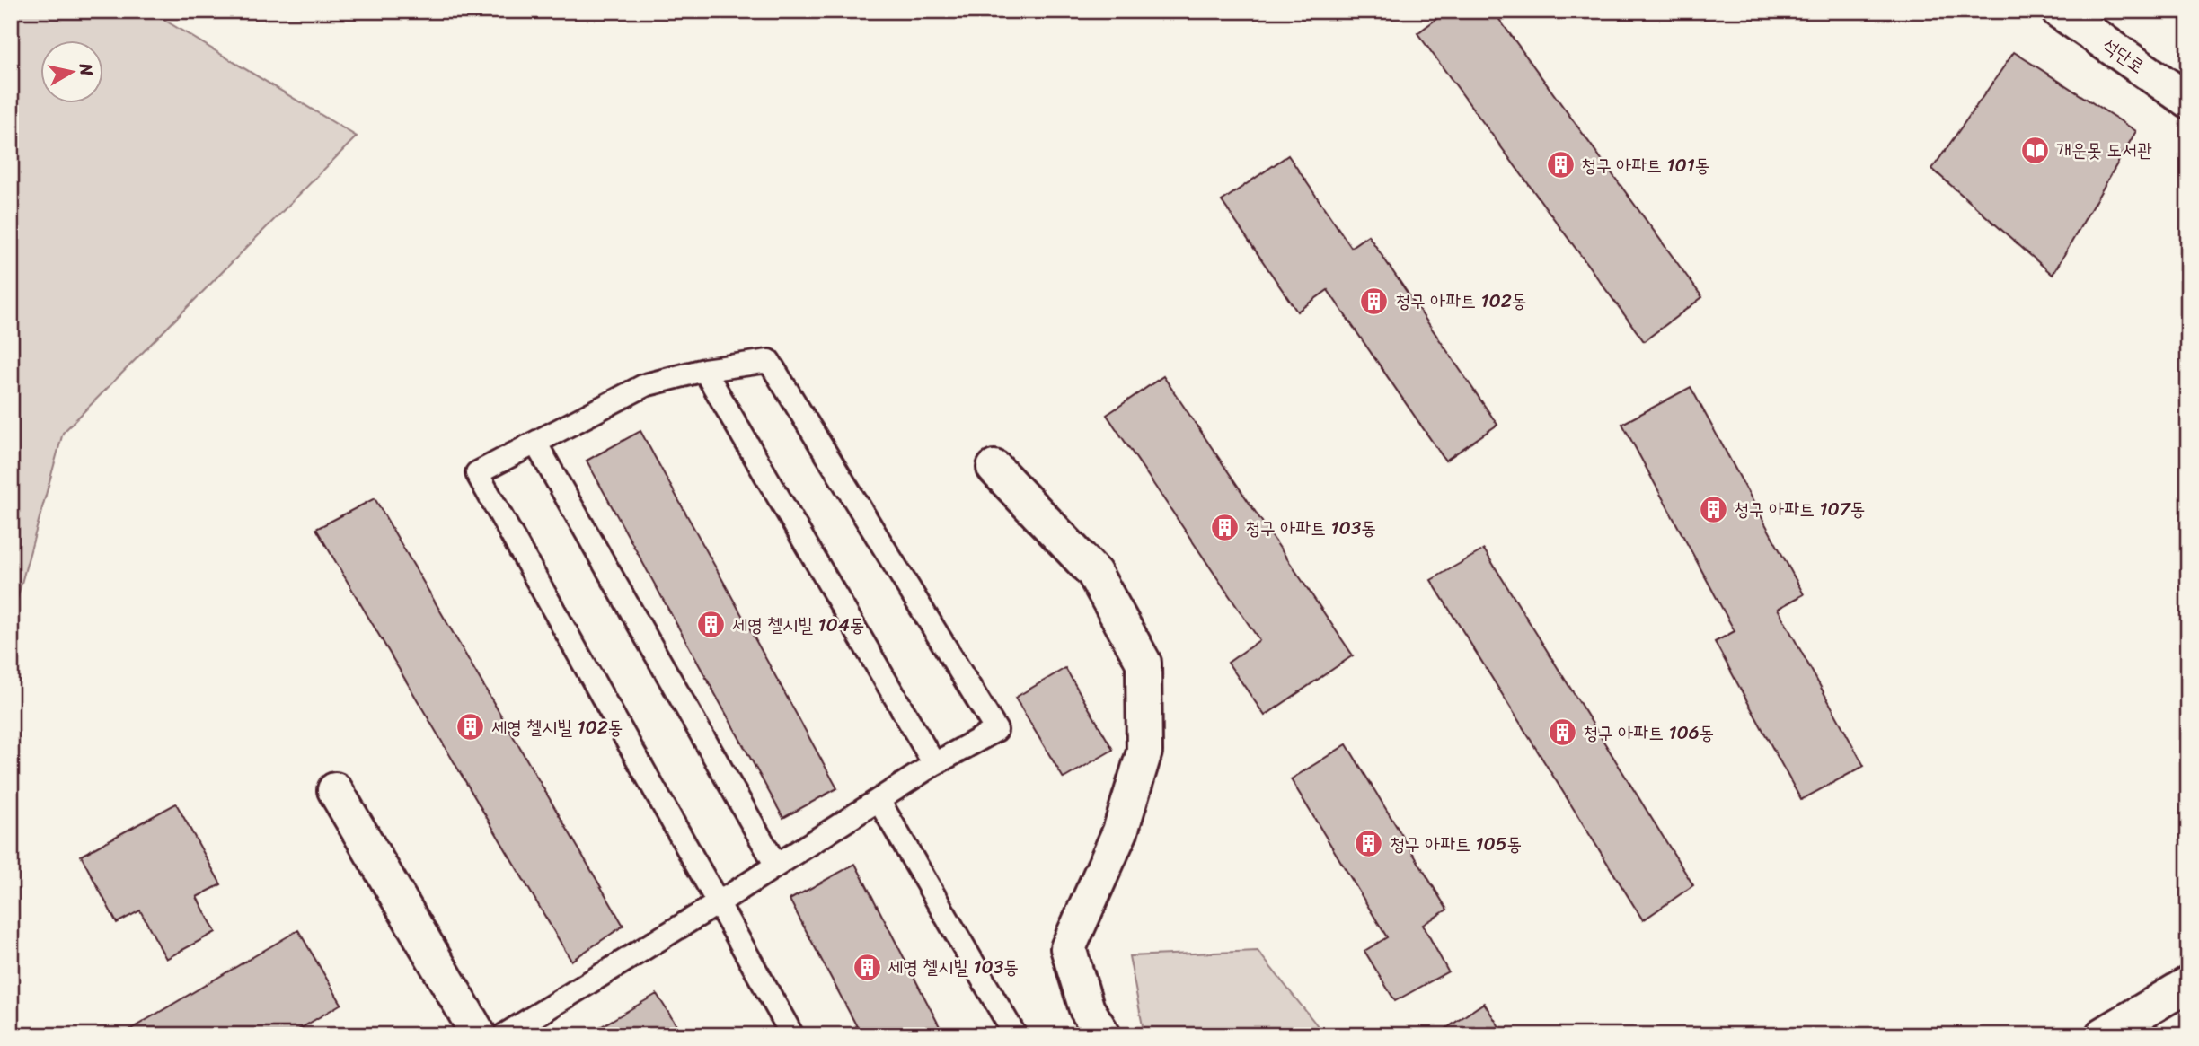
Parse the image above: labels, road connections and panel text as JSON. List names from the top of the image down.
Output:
{
  "streets": {
    "street": ["석단로"]
  },
  "places": {
    "library": ["개운못 도서관"],
    "building": [
      "청구 아파트 101동",
      "청구 아파트 102동",
      "청구 아파트 107동",
      "청구 아파트 103동",
      "세영 첼시빌 104동",
      "세영 첼시빌 102동",
      "청구 아파트 106동",
      "청구 아파트 105동",
      "세영 첼시빌 103동"
    ]
  },
  "north": "right"
}
